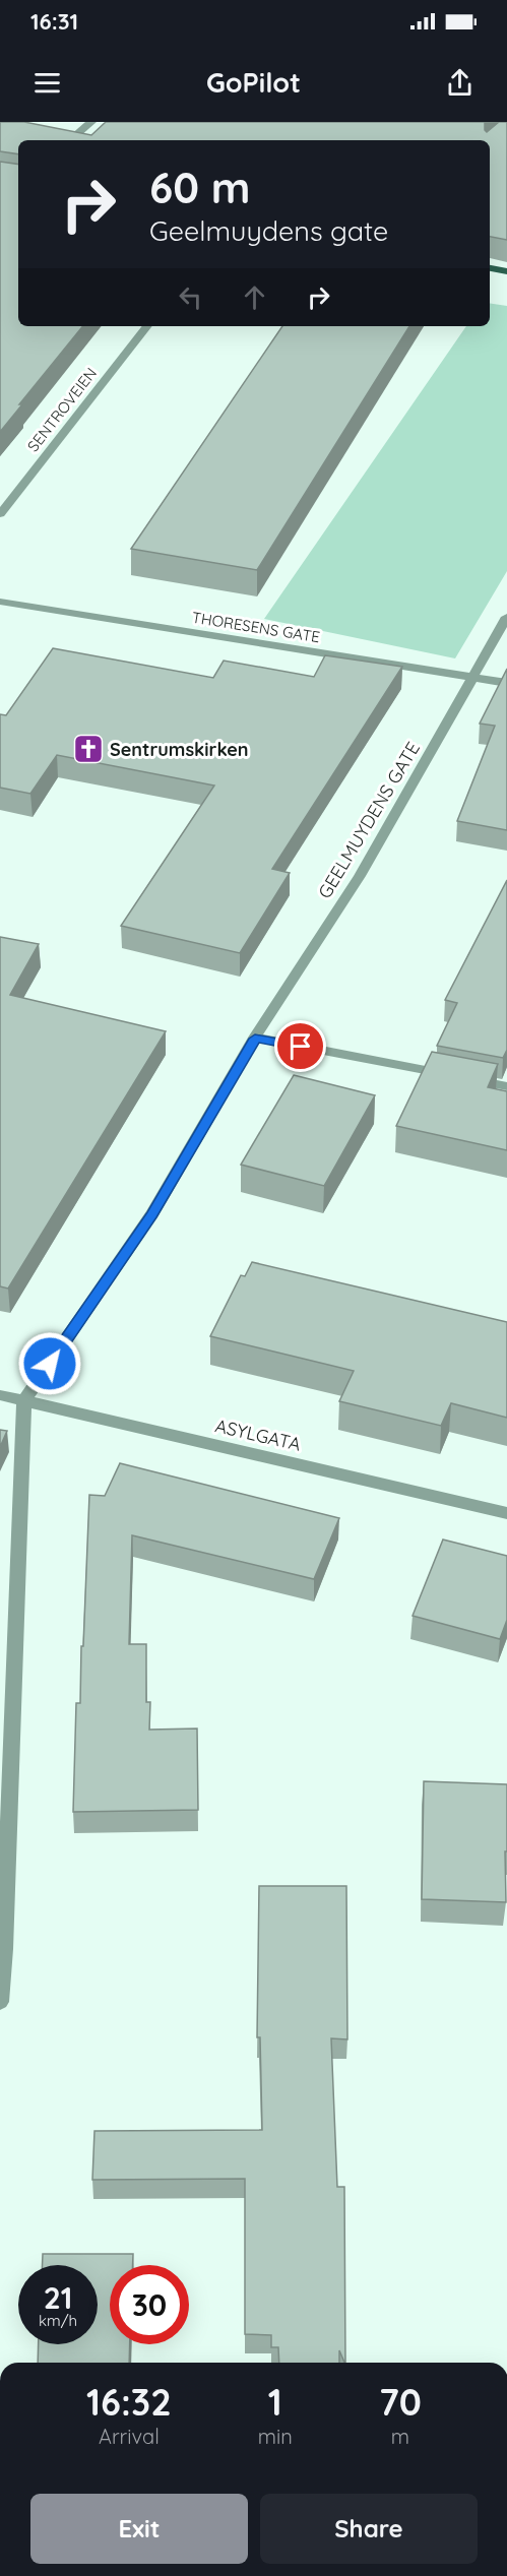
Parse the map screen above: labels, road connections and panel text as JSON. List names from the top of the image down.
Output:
{
  "streets": {
    "street": [
      "SENTROVEIEN",
      "THORESENS GATE",
      "GEELMUYDENS GATE",
      "ASYLGATA"
    ]
  },
  "crossings": [
    ["THORESENS GATE", "GEELMUYDENS GATE"],
    ["GEELMUYDENS GATE", "ASYLGATA"]
  ],
  "places": {
    "church": ["Sentrumskirken"]
  },
  "page": {
    "status": "16:31",
    "header": "GoPilot",
    "turn": ["60 m", "Geelmuydens gate"],
    "speed": "21 km/h",
    "limit": "30",
    "eta": [
      "16:32",
      "Arrival",
      "1",
      "min",
      "70",
      "m"
    ],
    "buttons": ["Exit", "Share"]
  }
}
